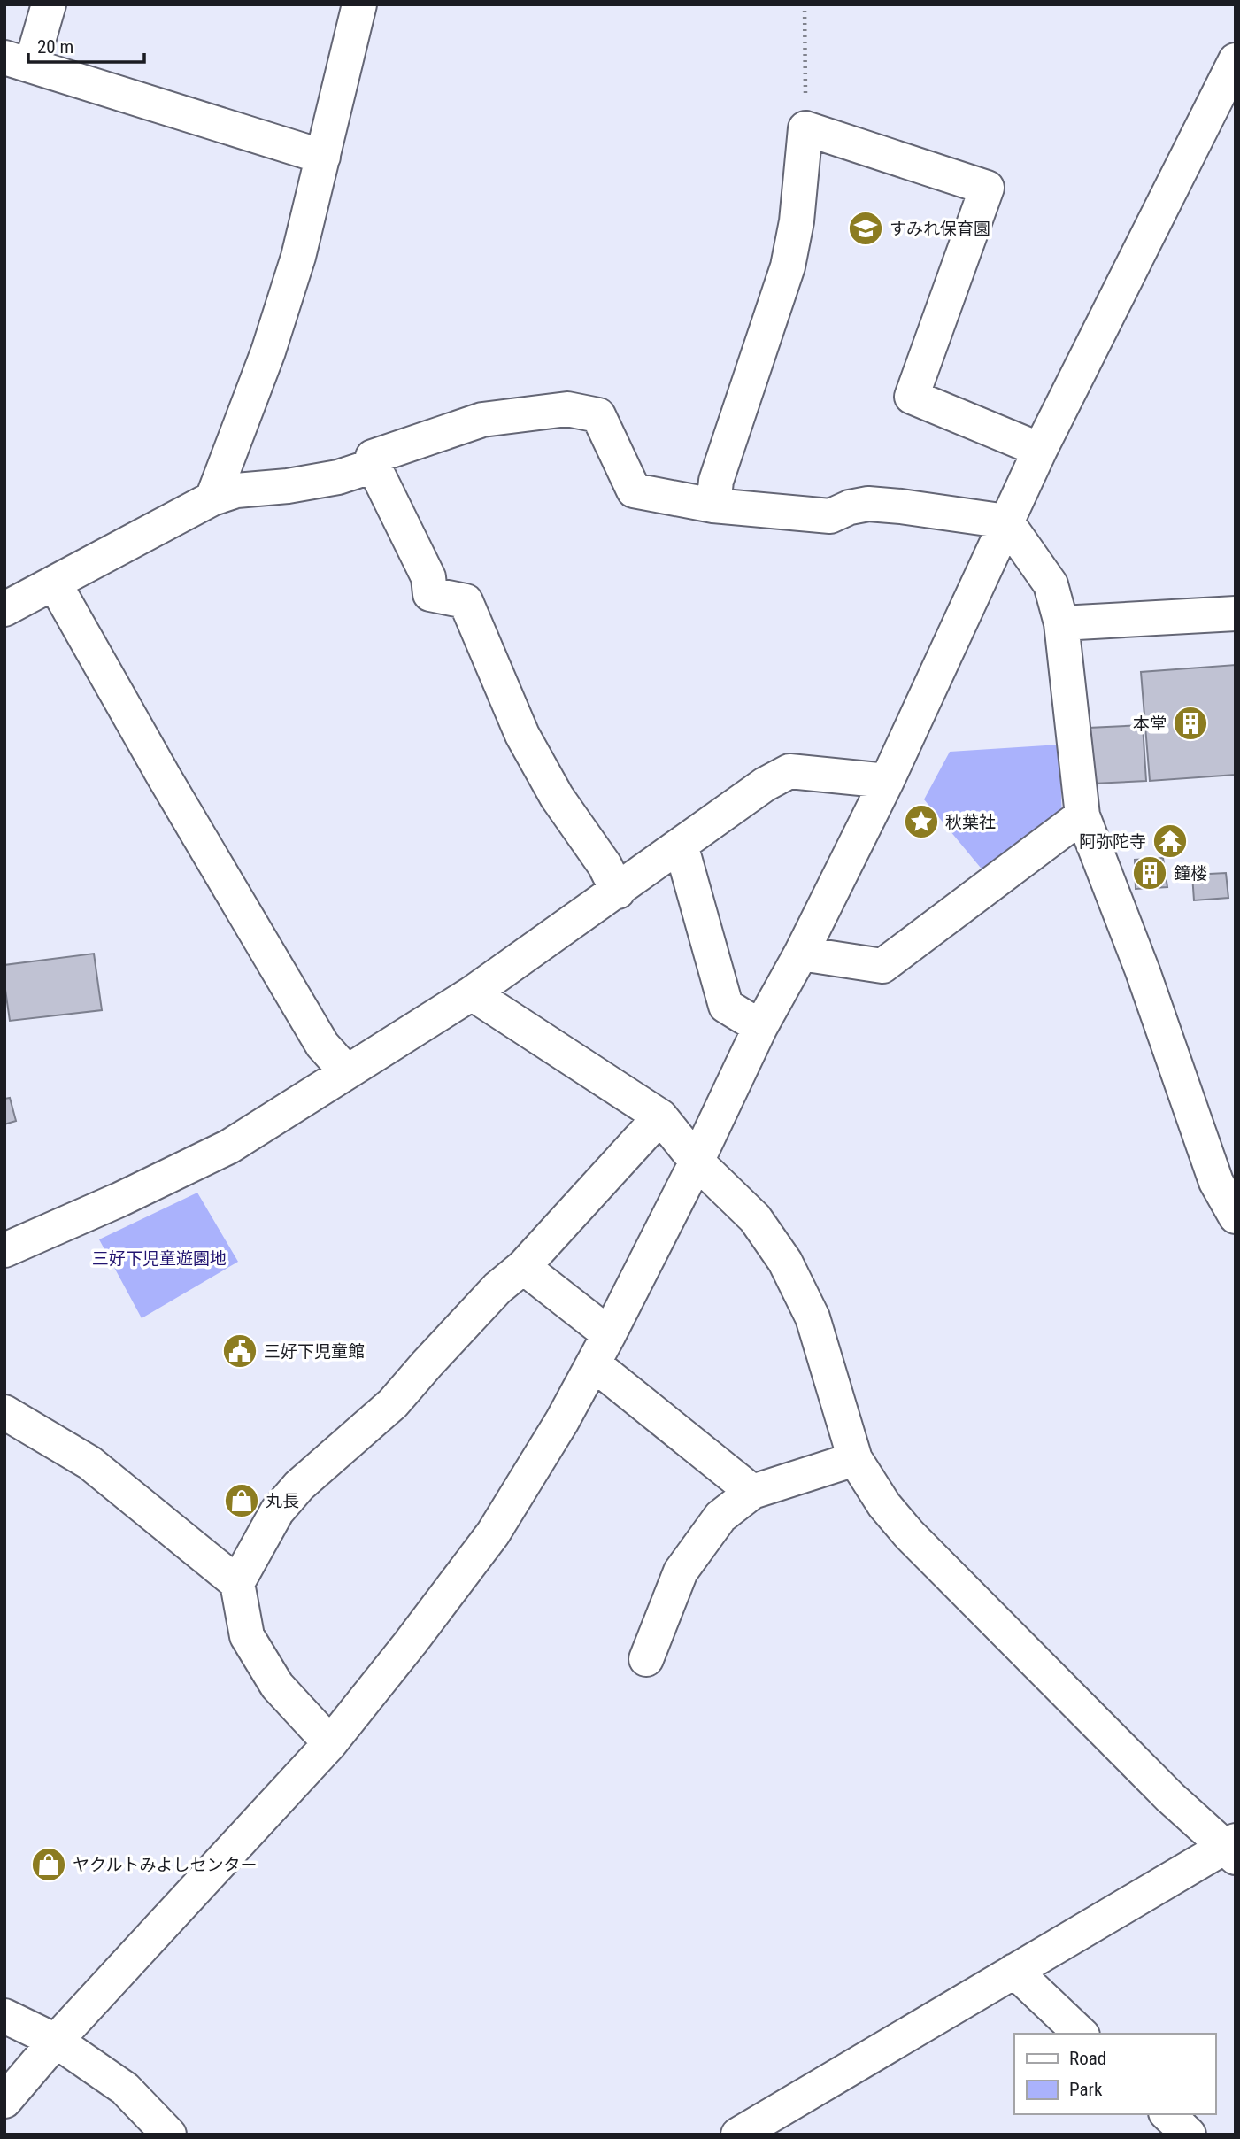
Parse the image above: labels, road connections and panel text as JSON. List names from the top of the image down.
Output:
{
  "parks": ["三好下児童遊園地"],
  "places": {
    "school or university": ["すみれ保育園"],
    "building": ["本堂", "鐘楼"],
    "place": ["秋葉社"],
    "temple": ["阿弥陀寺"],
    "public building": ["三好下児童館"],
    "shop": ["丸長", "ヤクルトみよしセンター"]
  },
  "legend": ["Road", "Park"],
  "scale_bar": "20 m"
}
